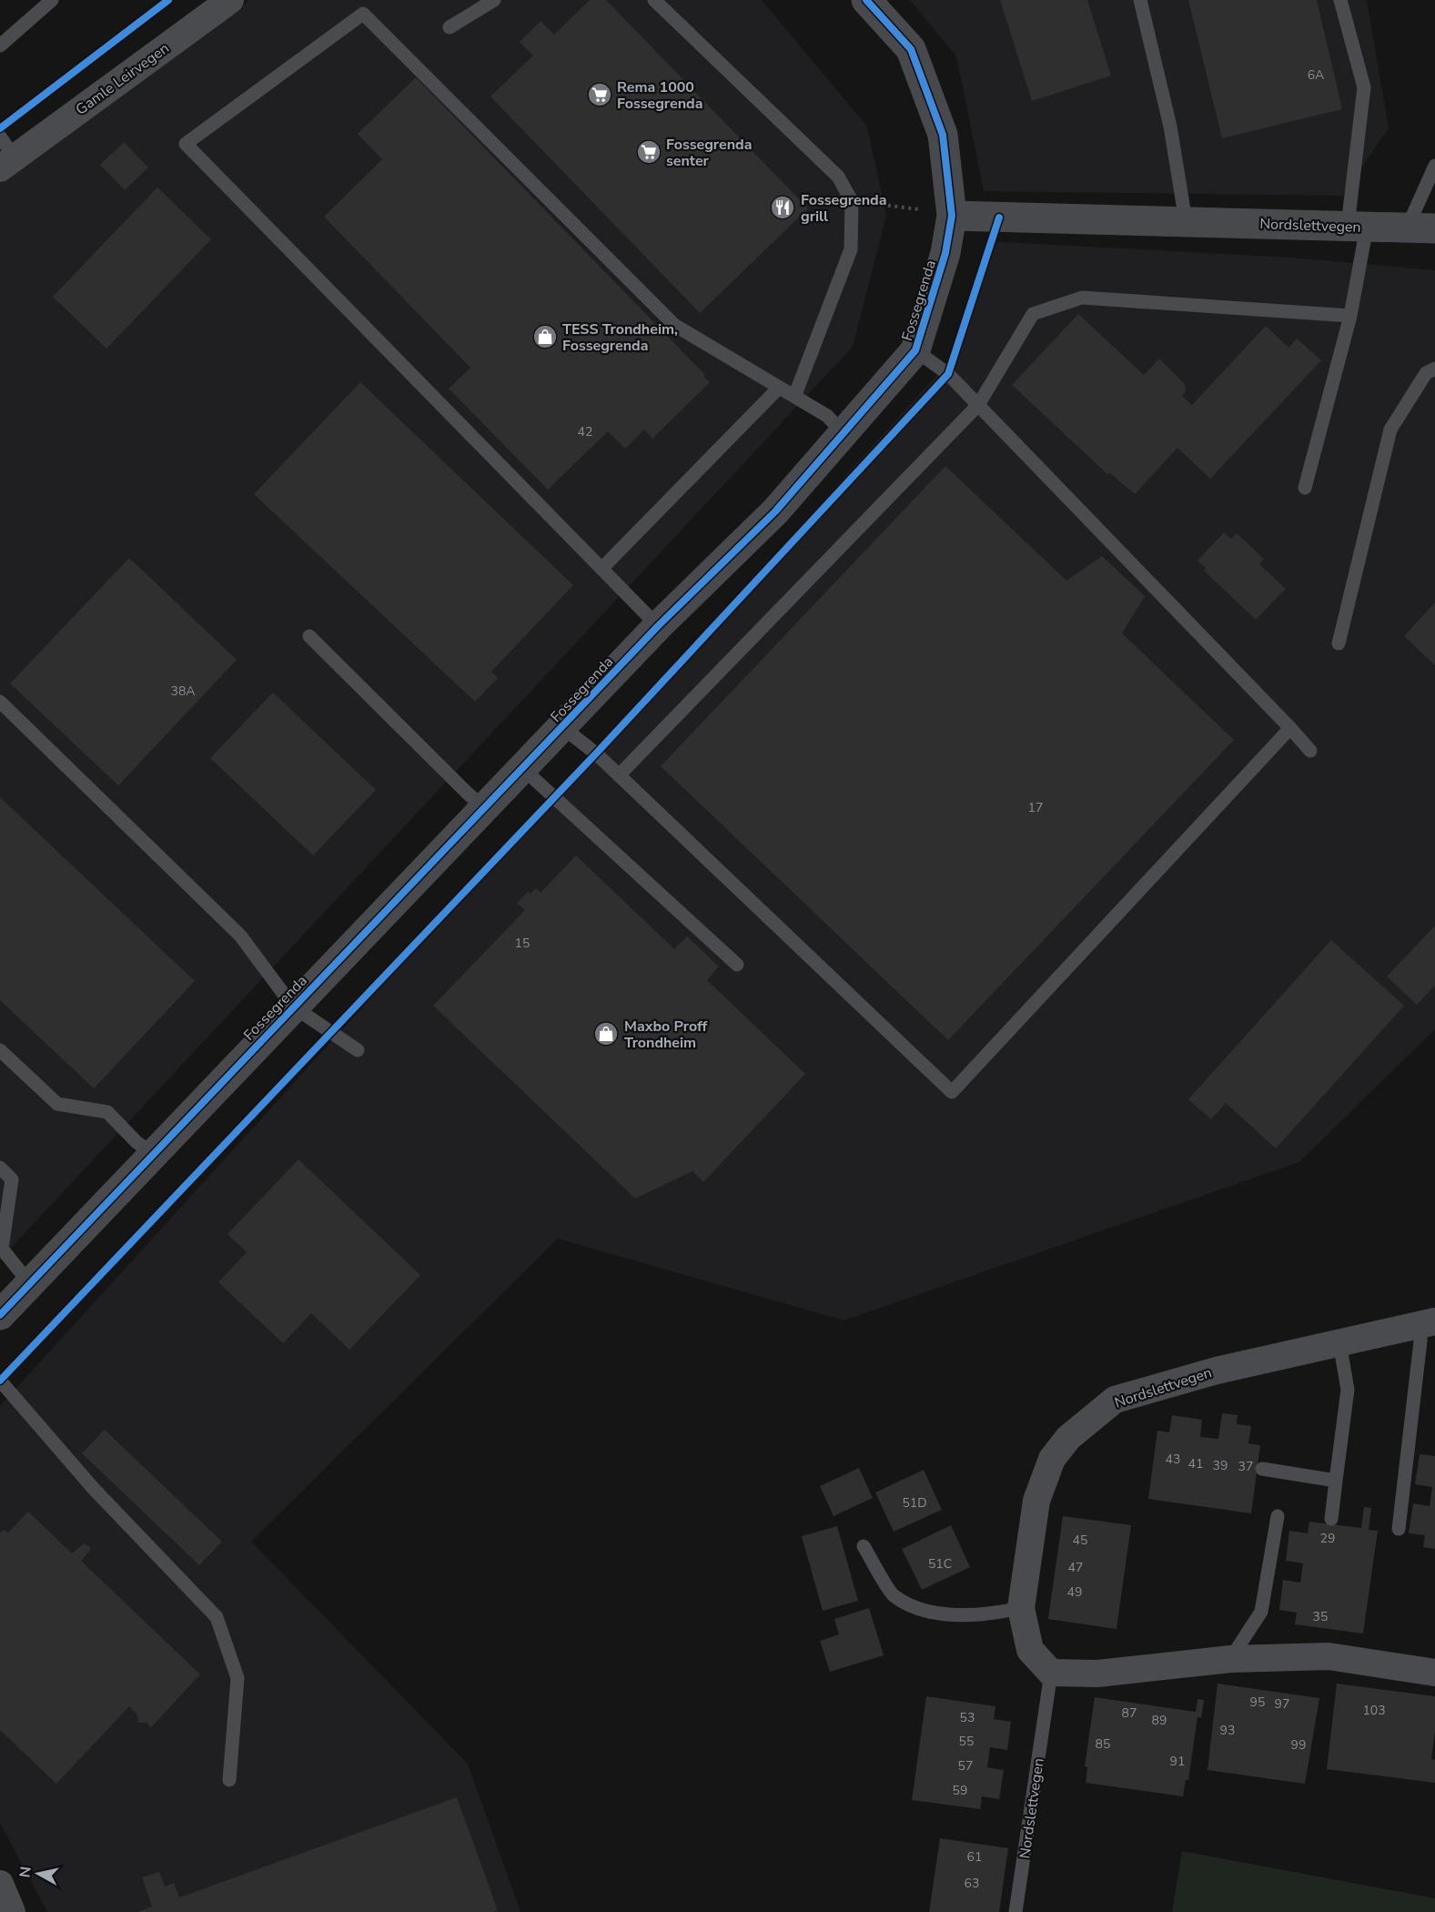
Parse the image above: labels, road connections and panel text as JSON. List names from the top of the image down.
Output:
{
  "streets": {
    "street": ["Gamle Leirvegen", "Nordslettvegen", "Fossegrenda"]
  },
  "crossings": [
    ["Nordslettvegen", "Fossegrenda"]
  ],
  "places": {
    "supermarket": ["Rema 1000 Fossegrenda", "Fossegrenda senter"],
    "restaurant": ["Fossegrenda grill"],
    "shop": ["TESS Trondheim, Fossegrenda", "Maxbo Proff Trondheim"]
  },
  "house_numbers": [
    "6A",
    "42",
    "38A",
    "17",
    "15",
    "43",
    "41",
    "39",
    "37",
    "51D",
    "29",
    "45",
    "51C",
    "47",
    "49",
    "35",
    "95",
    "97",
    "103",
    "87",
    "53",
    "89",
    "93",
    "55",
    "85",
    "99",
    "91",
    "57",
    "59",
    "61",
    "63"
  ],
  "north": "left"
}
